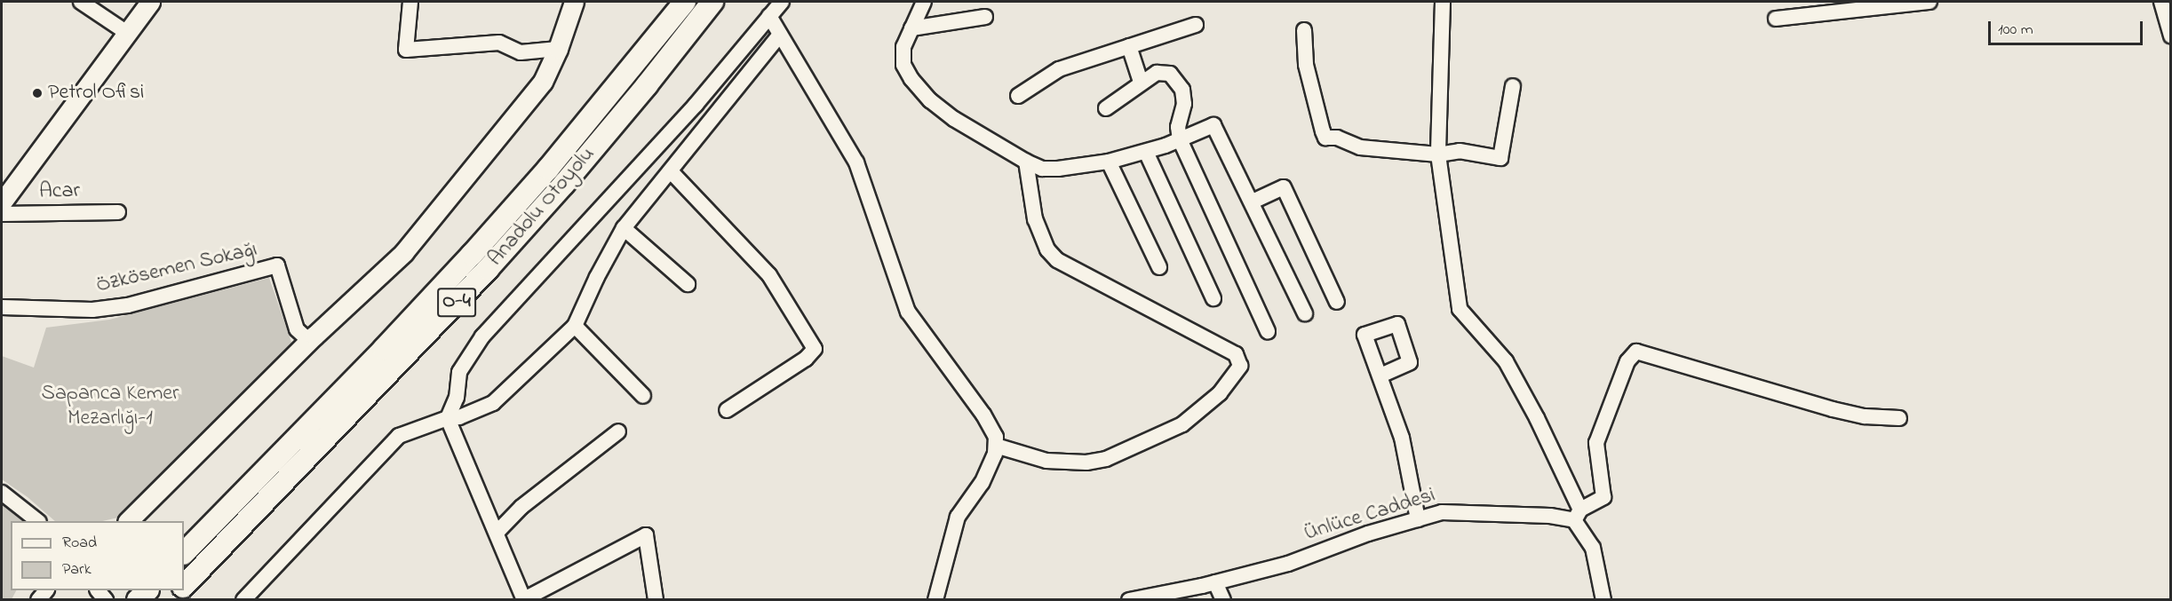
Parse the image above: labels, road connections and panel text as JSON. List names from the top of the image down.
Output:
{
  "streets": {
    "highway": ["Anadolu Otoyolu", "O-4"],
    "street": ["Acar", "Özkösemen Sokağı", "Ünlüce Caddesi"]
  },
  "parks": ["Sapanca Kemer Mezarlığı-1"],
  "places": ["Petrol Ofisi"],
  "legend": ["Road", "Park"],
  "scale_bar": "100 m"
}
